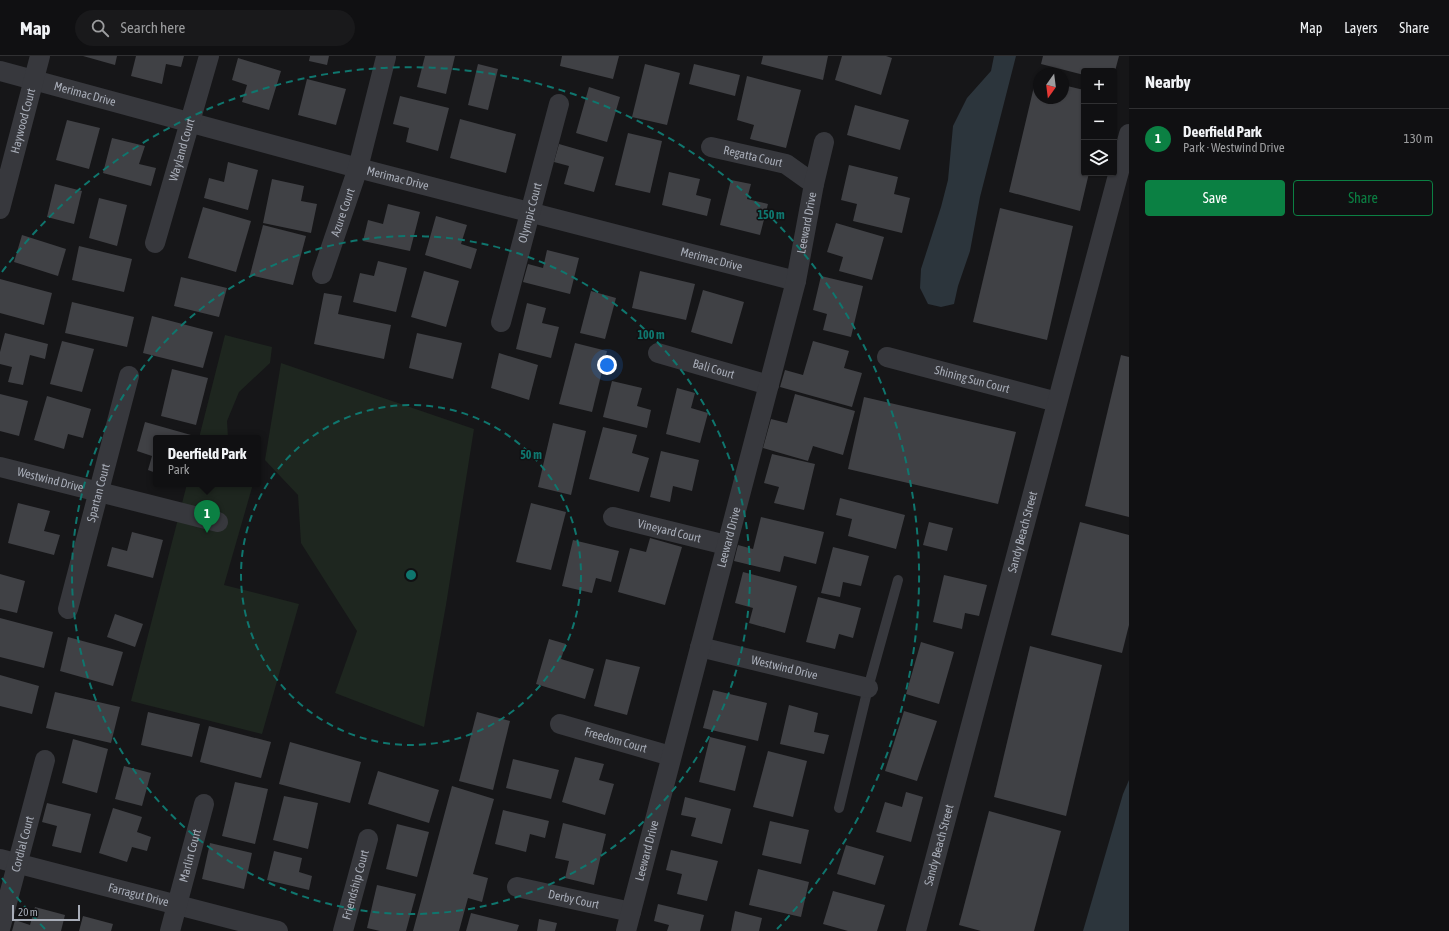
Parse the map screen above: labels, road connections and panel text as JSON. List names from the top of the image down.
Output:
{
  "streets": {
    "street": [
      "Merimac Drive",
      "Haywood Court",
      "Wayland Court",
      "Regatta Court",
      "Azure Court",
      "Olympic Court",
      "Leeward Drive",
      "Bali Court",
      "Shining Sun Court",
      "Westwind Drive",
      "Spartan Court",
      "Vineyard Court",
      "Sandy Beach Street",
      "Freedom Court",
      "Cordial Court",
      "Marlin Court",
      "Friendship Court",
      "Farragut Drive",
      "Derby Court"
    ]
  },
  "crossings": [
    ["Merimac Drive", "Haywood Court"],
    ["Merimac Drive", "Wayland Court"],
    ["Merimac Drive", "Azure Court"],
    ["Merimac Drive", "Olympic Court"],
    ["Merimac Drive", "Leeward Drive"],
    ["Regatta Court", "Leeward Drive"],
    ["Leeward Drive", "Bali Court"],
    ["Leeward Drive", "Westwind Drive"],
    ["Leeward Drive", "Vineyard Court"],
    ["Leeward Drive", "Freedom Court"],
    ["Leeward Drive", "Derby Court"],
    ["Shining Sun Court", "Sandy Beach Street"],
    ["Westwind Drive", "Spartan Court"],
    ["Cordial Court", "Farragut Drive"],
    ["Marlin Court", "Farragut Drive"]
  ],
  "scale_bar": "20 m",
  "north": "bottom",
  "page": {
    "header": "Map",
    "search": "Search here",
    "nav": ["Map", "Layers", "Share"],
    "heading": "Nearby",
    "map_buttons": ["+", "−"],
    "list": [
      {
        "mark": "1",
        "name": "Deerfield Park",
        "note": "Park · Westwind Drive",
        "value": "130 m"
      }
    ],
    "buttons": ["Save", "Share"],
    "popup": ["Deerfield Park", "Park"],
    "pins": "1",
    "scale": "20 m"
  },
  "rings": ["150 m", "100 m", "50 m"]
}
